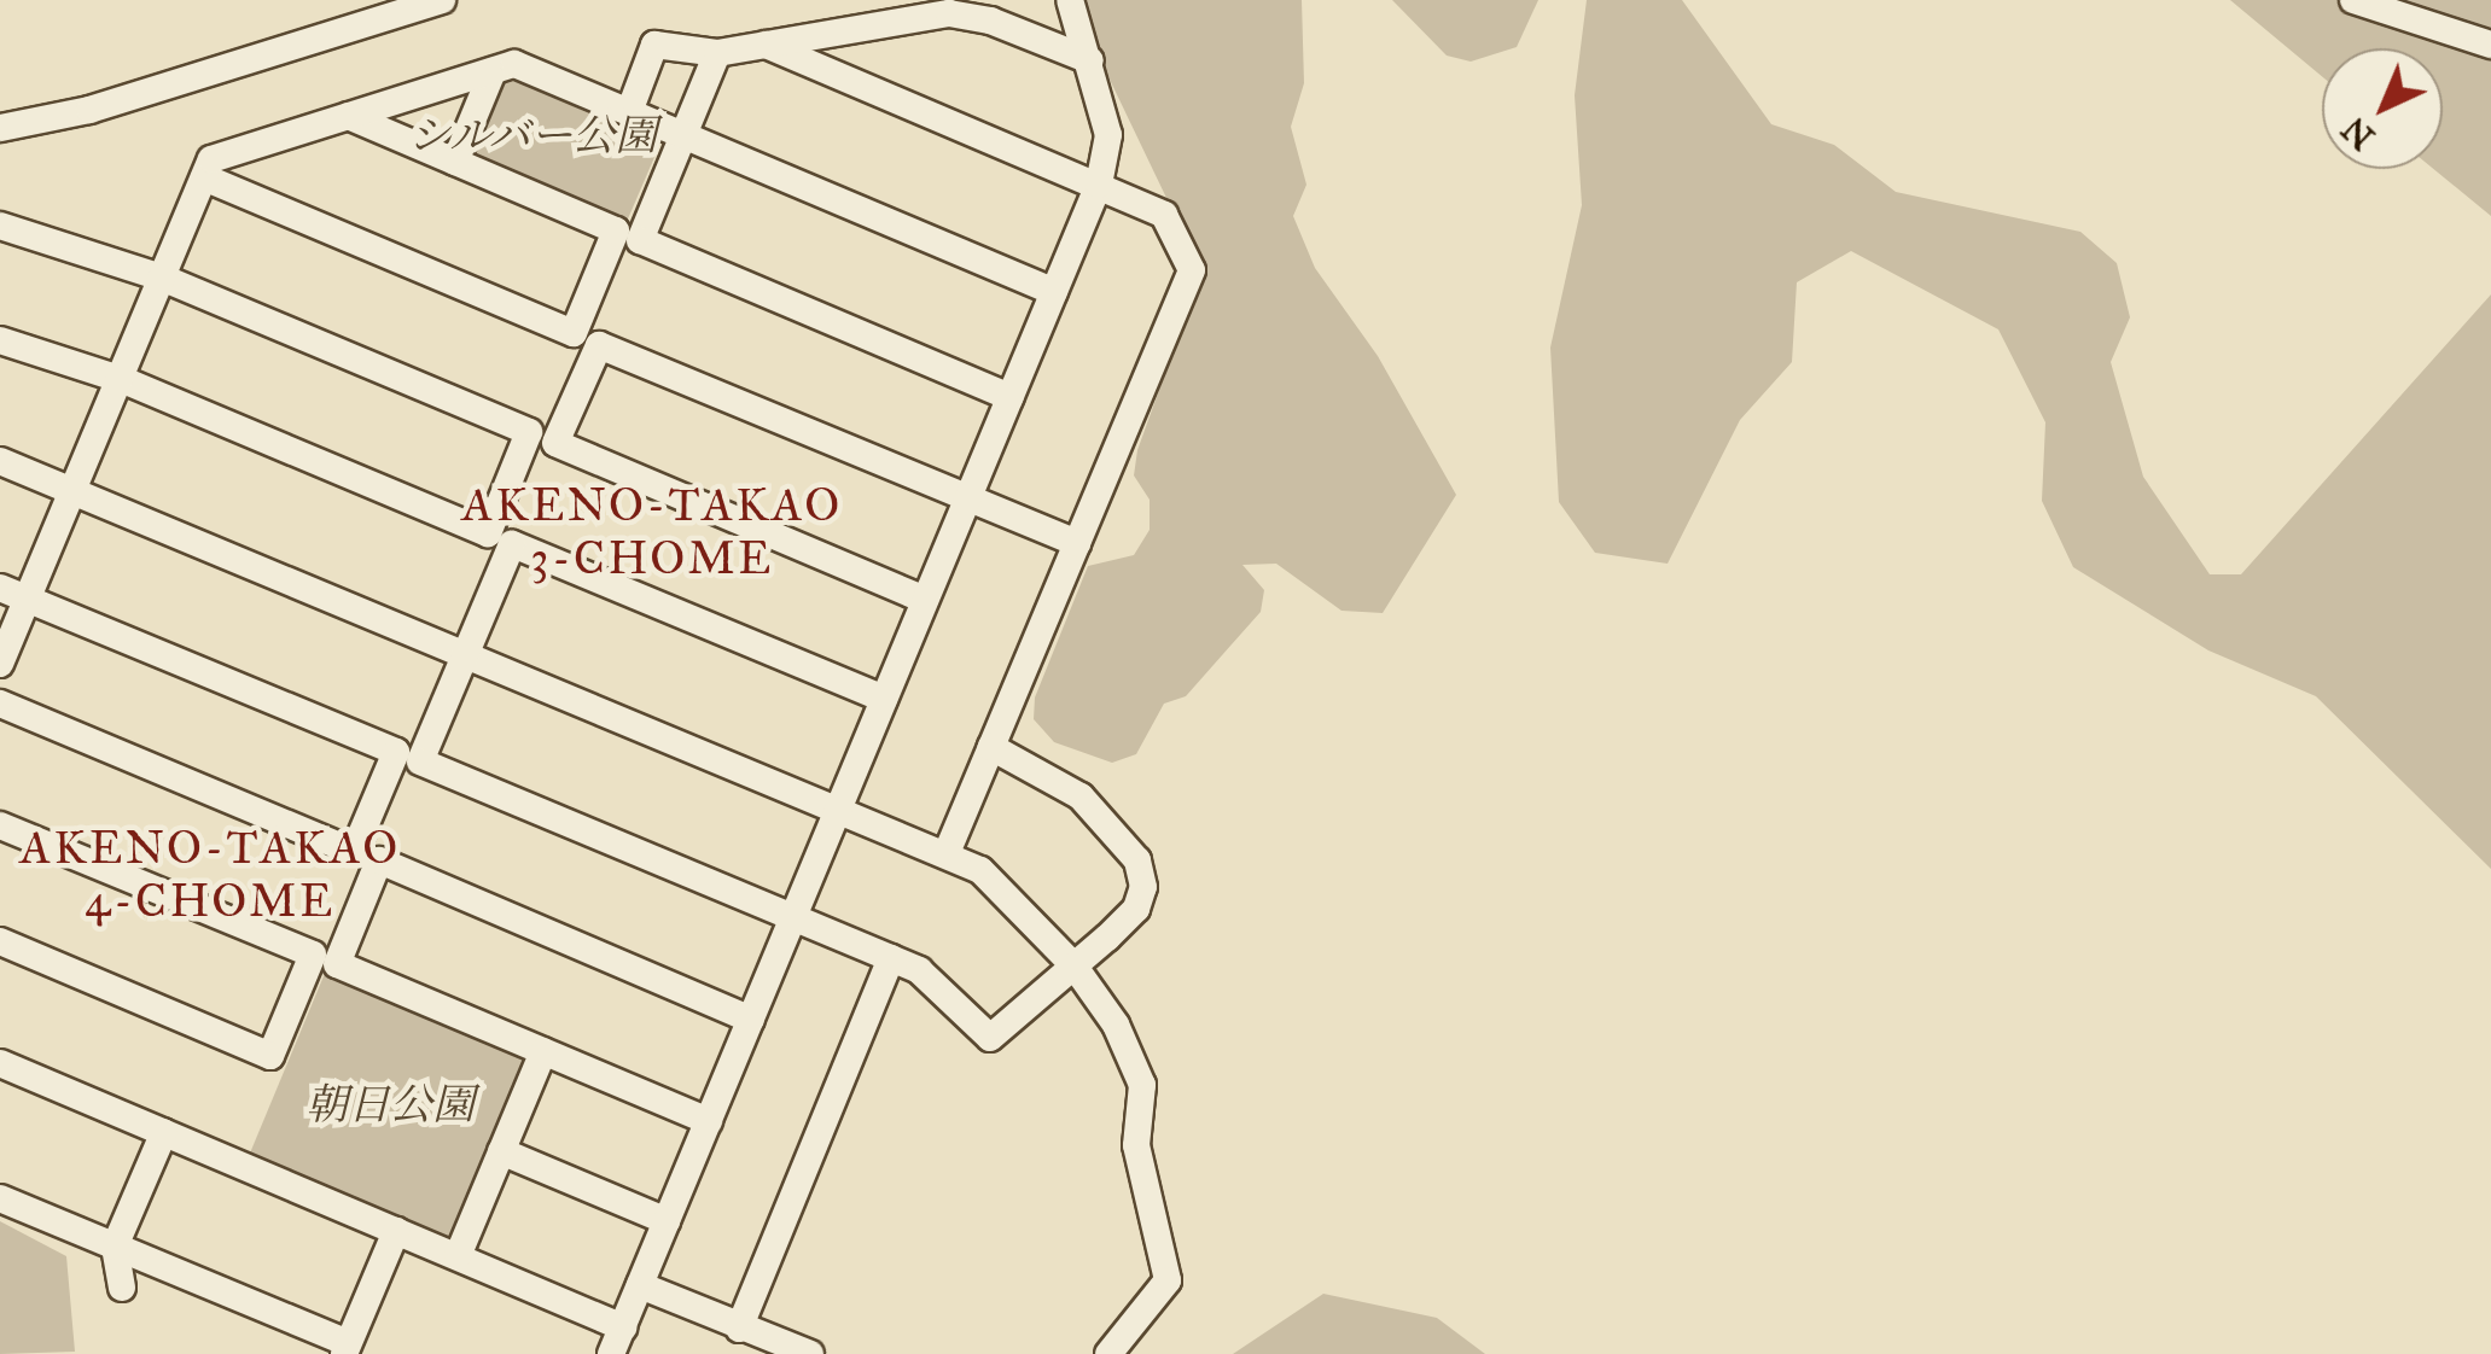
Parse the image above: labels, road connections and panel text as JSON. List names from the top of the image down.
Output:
{
  "districts": ["AKENO-TAKAO 3-CHOME", "AKENO-TAKAO 4-CHOME"],
  "parks": ["シルバー公園", "朝日公園"],
  "north": "bottom left"
}
